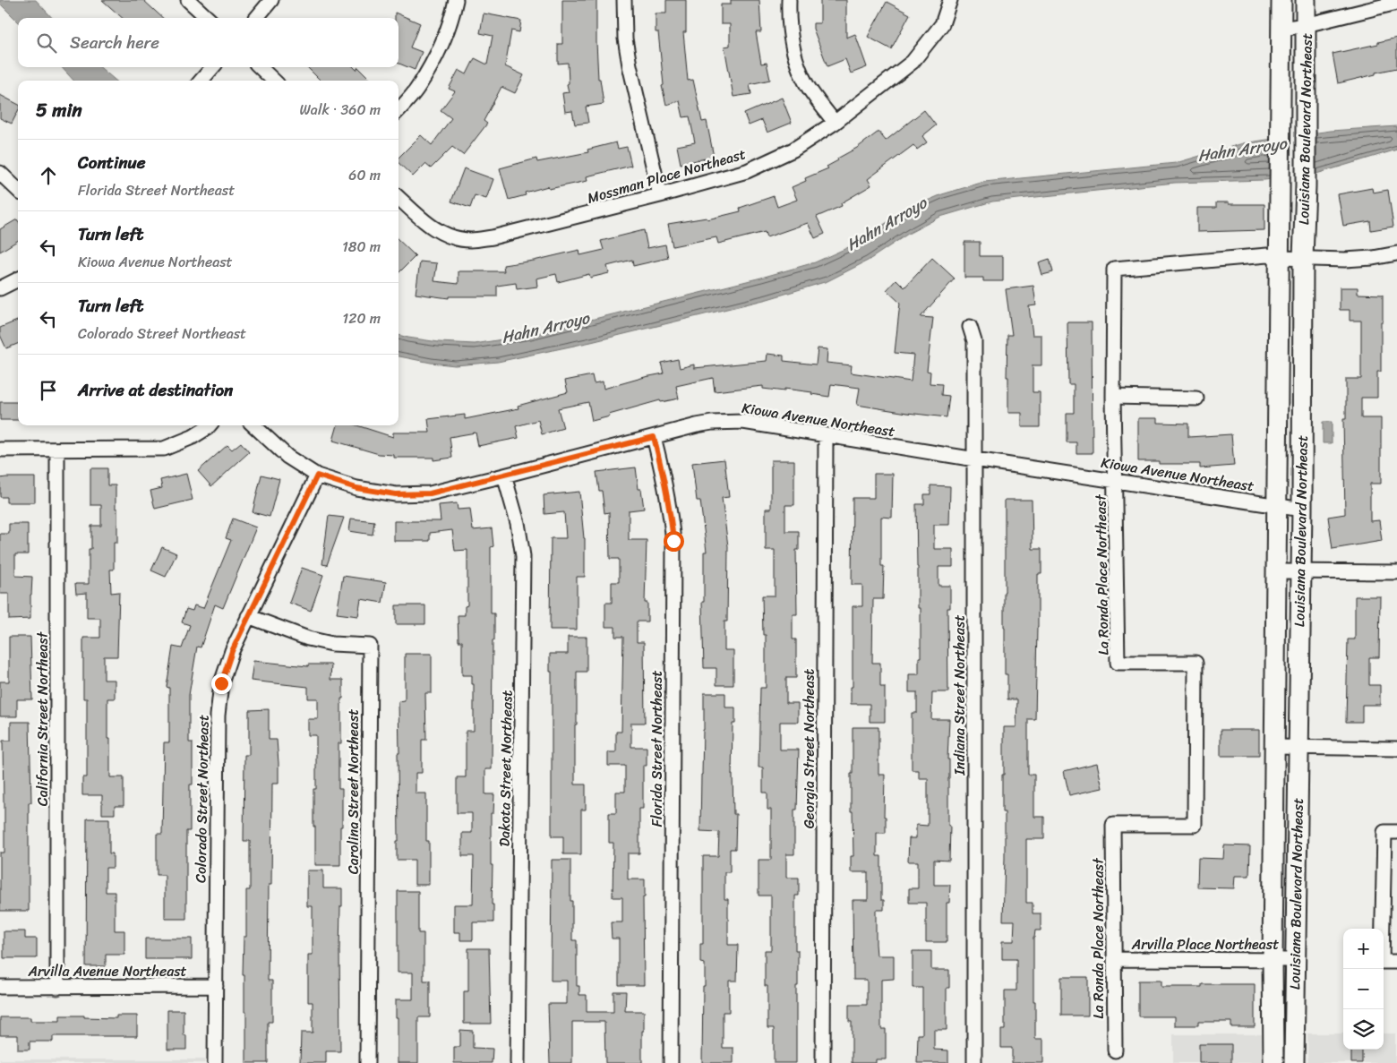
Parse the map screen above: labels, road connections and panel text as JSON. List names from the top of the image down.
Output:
{
  "streets": {
    "main road": ["Louisiana Boulevard Northeast"],
    "street": [
      "Mossman Place Northeast",
      "Kiowa Avenue Northeast",
      "La Ronda Place Northeast",
      "Indiana Street Northeast",
      "California Street Northeast",
      "Florida Street Northeast",
      "Georgia Street Northeast",
      "Dakota Street Northeast",
      "Carolina Street Northeast",
      "Colorado Street Northeast",
      "Arvilla Place Northeast",
      "Arvilla Avenue Northeast"
    ]
  },
  "crossings": [
    ["Louisiana Boulevard Northeast", "Kiowa Avenue Northeast"],
    ["Louisiana Boulevard Northeast", "La Ronda Place Northeast"],
    ["Louisiana Boulevard Northeast", "Arvilla Place Northeast"],
    ["Kiowa Avenue Northeast", "La Ronda Place Northeast"],
    ["Kiowa Avenue Northeast", "Indiana Street Northeast"],
    ["Kiowa Avenue Northeast", "Florida Street Northeast"],
    ["Kiowa Avenue Northeast", "Georgia Street Northeast"],
    ["Kiowa Avenue Northeast", "Dakota Street Northeast"],
    ["Kiowa Avenue Northeast", "Colorado Street Northeast"],
    ["La Ronda Place Northeast", "Arvilla Place Northeast"],
    ["California Street Northeast", "Arvilla Avenue Northeast"],
    ["Carolina Street Northeast", "Colorado Street Northeast"],
    ["Colorado Street Northeast", "Arvilla Avenue Northeast"]
  ],
  "water": ["Hahn Arroyo"],
  "page": {
    "search": "Search here",
    "heading": ["5 min", "Walk · 360 m"],
    "list": [
      ["Continue", "Florida Street Northeast", "60 m"],
      ["Turn left", "Kiowa Avenue Northeast", "180 m"],
      ["Turn left", "Colorado Street Northeast", "120 m"],
      "Arrive at destination"
    ],
    "map_buttons": ["+", "−"]
  }
}
